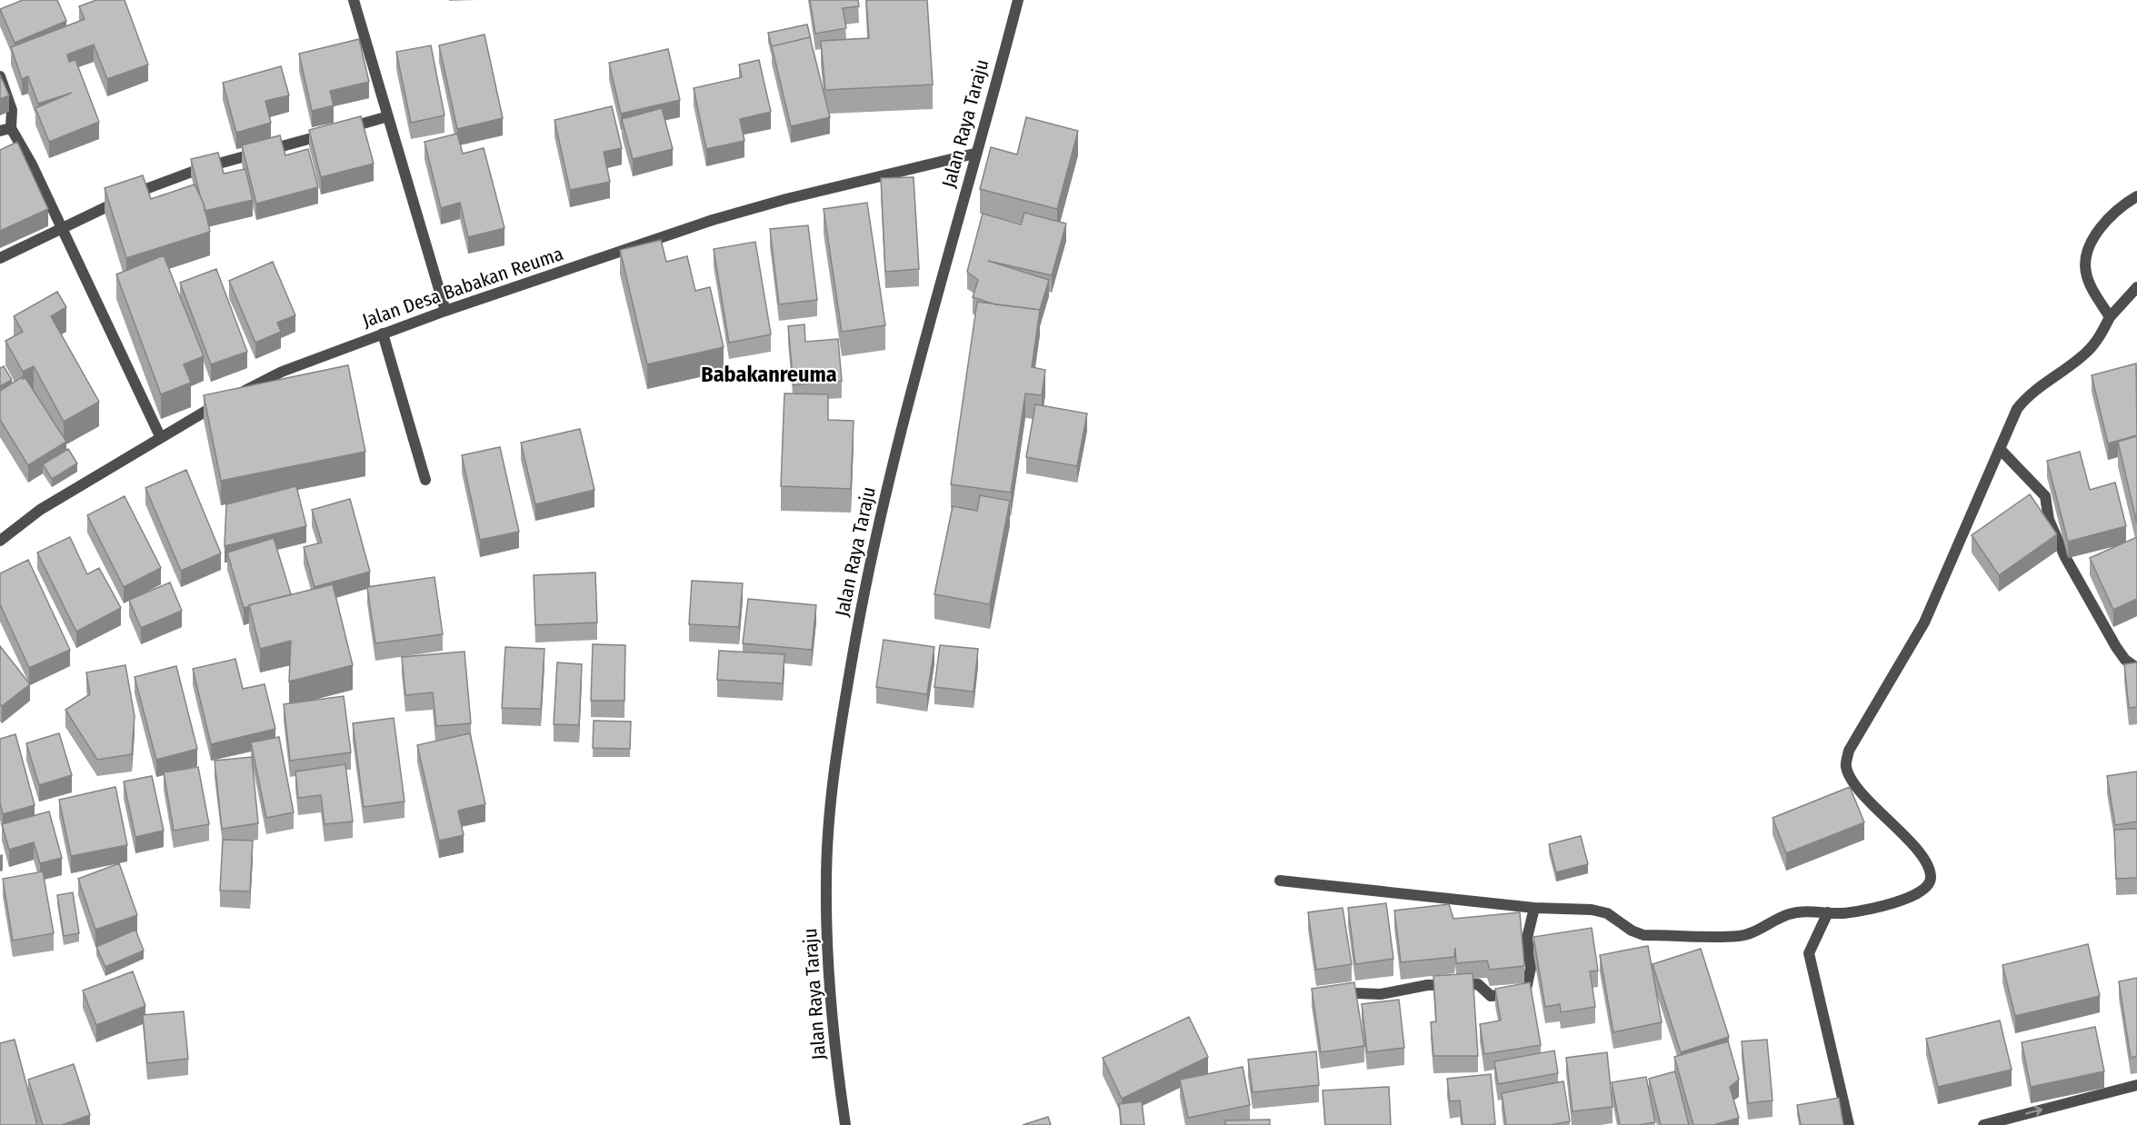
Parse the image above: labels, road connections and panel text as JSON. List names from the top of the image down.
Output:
{
  "streets": {
    "street": ["Jalan Raya Taraju", "Jalan Desa Babakan Reuma"]
  },
  "crossings": [
    ["Jalan Raya Taraju", "Jalan Desa Babakan Reuma"]
  ],
  "districts": ["Babakanreuma"]
}
